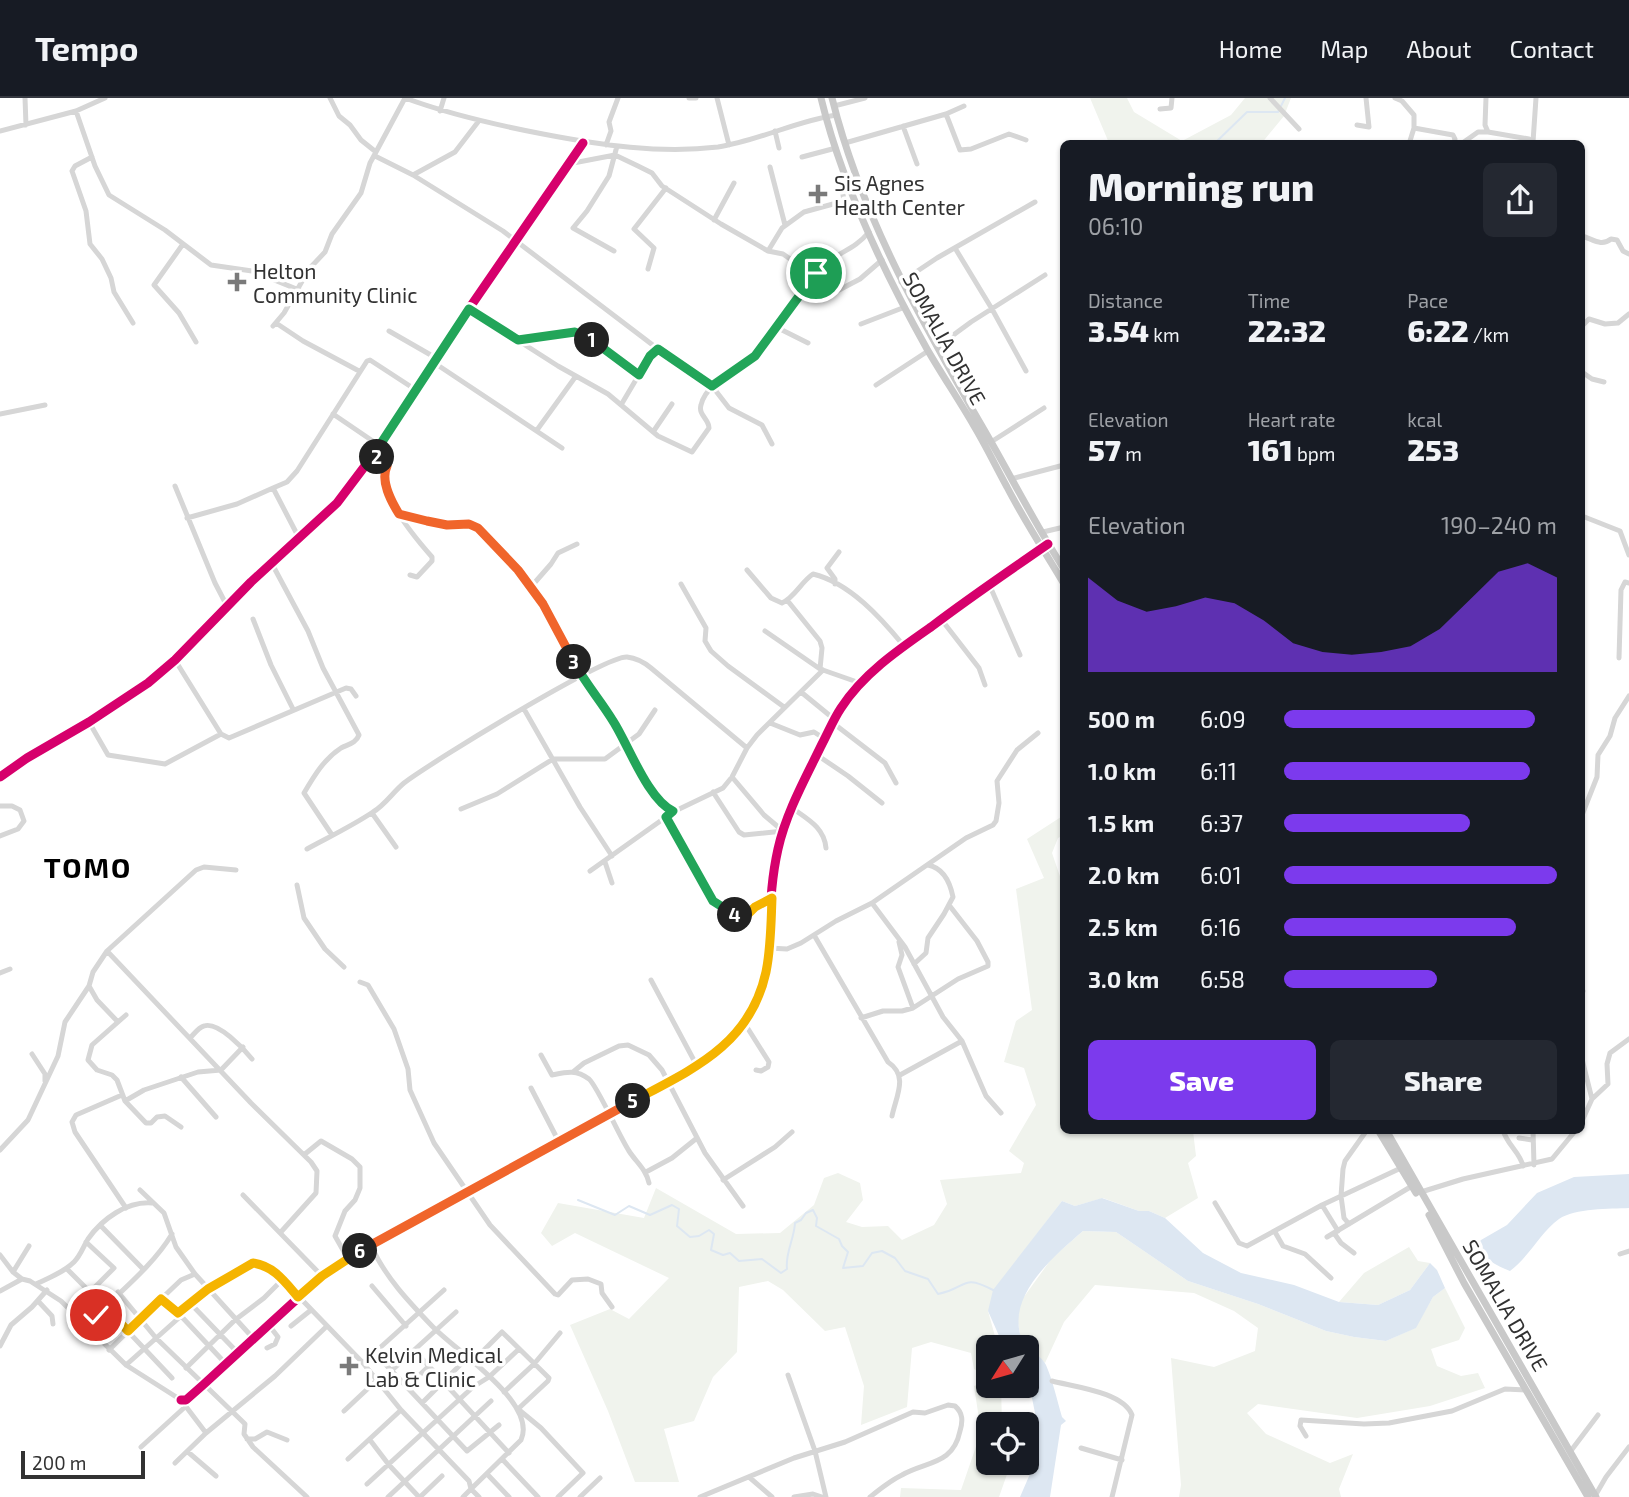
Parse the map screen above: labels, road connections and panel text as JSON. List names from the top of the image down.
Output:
{
  "streets": {
    "main road": ["SOMALIA DRIVE"]
  },
  "districts": ["TOMO"],
  "places": {
    "health": ["Sis Agnes Health Center", "Helton Community Clinic", "Kelvin Medical Lab & Clinic"]
  },
  "scale_bar": "200 m",
  "north": "bottom left",
  "page": {
    "header": "Tempo",
    "nav": [
      "Home",
      "Map",
      "About",
      "Contact"
    ],
    "heading": ["Morning run", "06:10"],
    "stats": [
      ["Distance", "3.54 km"],
      ["Time", "22:32"],
      ["Pace", "6:22 /km"],
      ["Elevation", "57 m"],
      ["Heart rate", "161 bpm"],
      ["kcal", "253"]
    ],
    "pins": [
      "1",
      "2",
      "3",
      "4",
      "5",
      "6"
    ],
    "chart": ["Elevation", "190–240 m"],
    "list": [
      {
        "name": "500 m",
        "note": "6:09"
      },
      {
        "name": "1.0 km",
        "note": "6:11"
      },
      {
        "name": "1.5 km",
        "note": "6:37"
      },
      {
        "name": "2.0 km",
        "note": "6:01"
      },
      {
        "name": "2.5 km",
        "note": "6:16"
      },
      {
        "name": "3.0 km",
        "note": "6:58"
      }
    ],
    "buttons": ["Save", "Share"],
    "scale": "200 m"
  }
}
